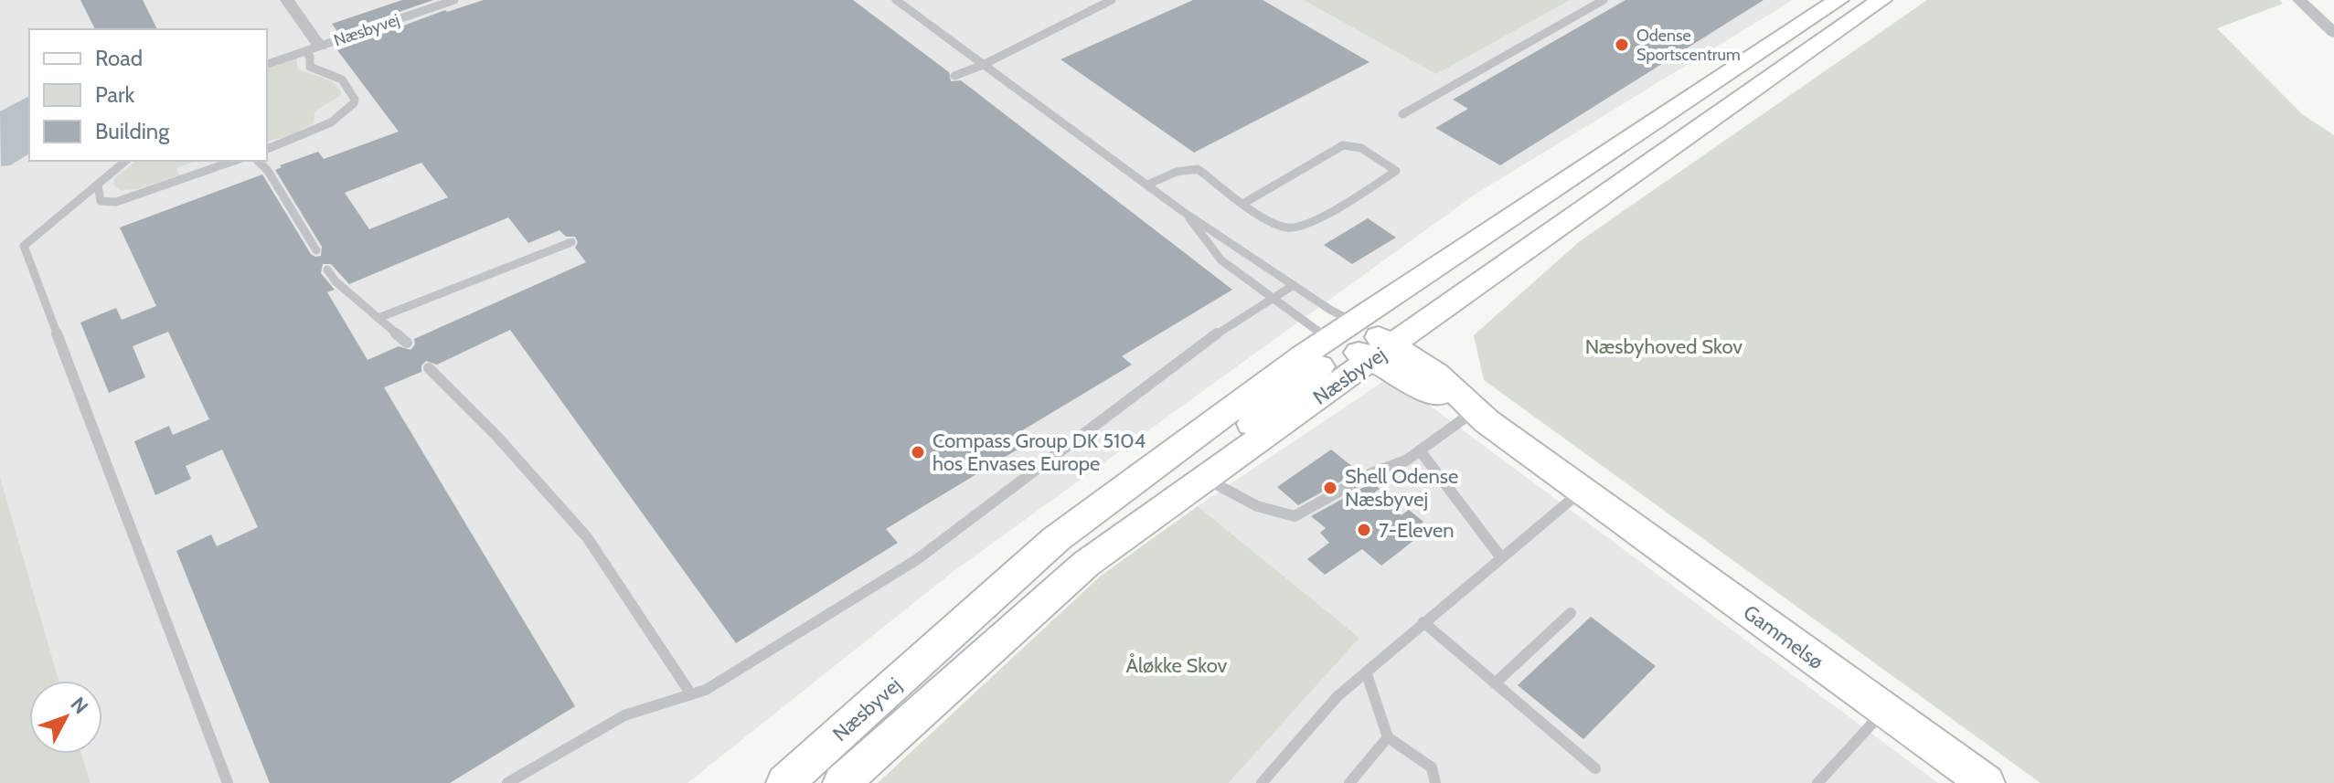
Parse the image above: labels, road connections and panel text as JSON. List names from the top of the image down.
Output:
{
  "streets": {
    "street": ["Næsbyvej", "Gammelsø"]
  },
  "crossings": [
    ["Næsbyvej", "Gammelsø"]
  ],
  "parks": ["Næsbyhoved Skov", "Åløkke Skov"],
  "places": [
    "Odense Sportscentrum",
    "Compass Group DK 5104 hos Envases Europe",
    "Shell Odense Næsbyvej",
    "7-Eleven"
  ],
  "legend": ["Road", "Park", "Building"],
  "north": "top right"
}
